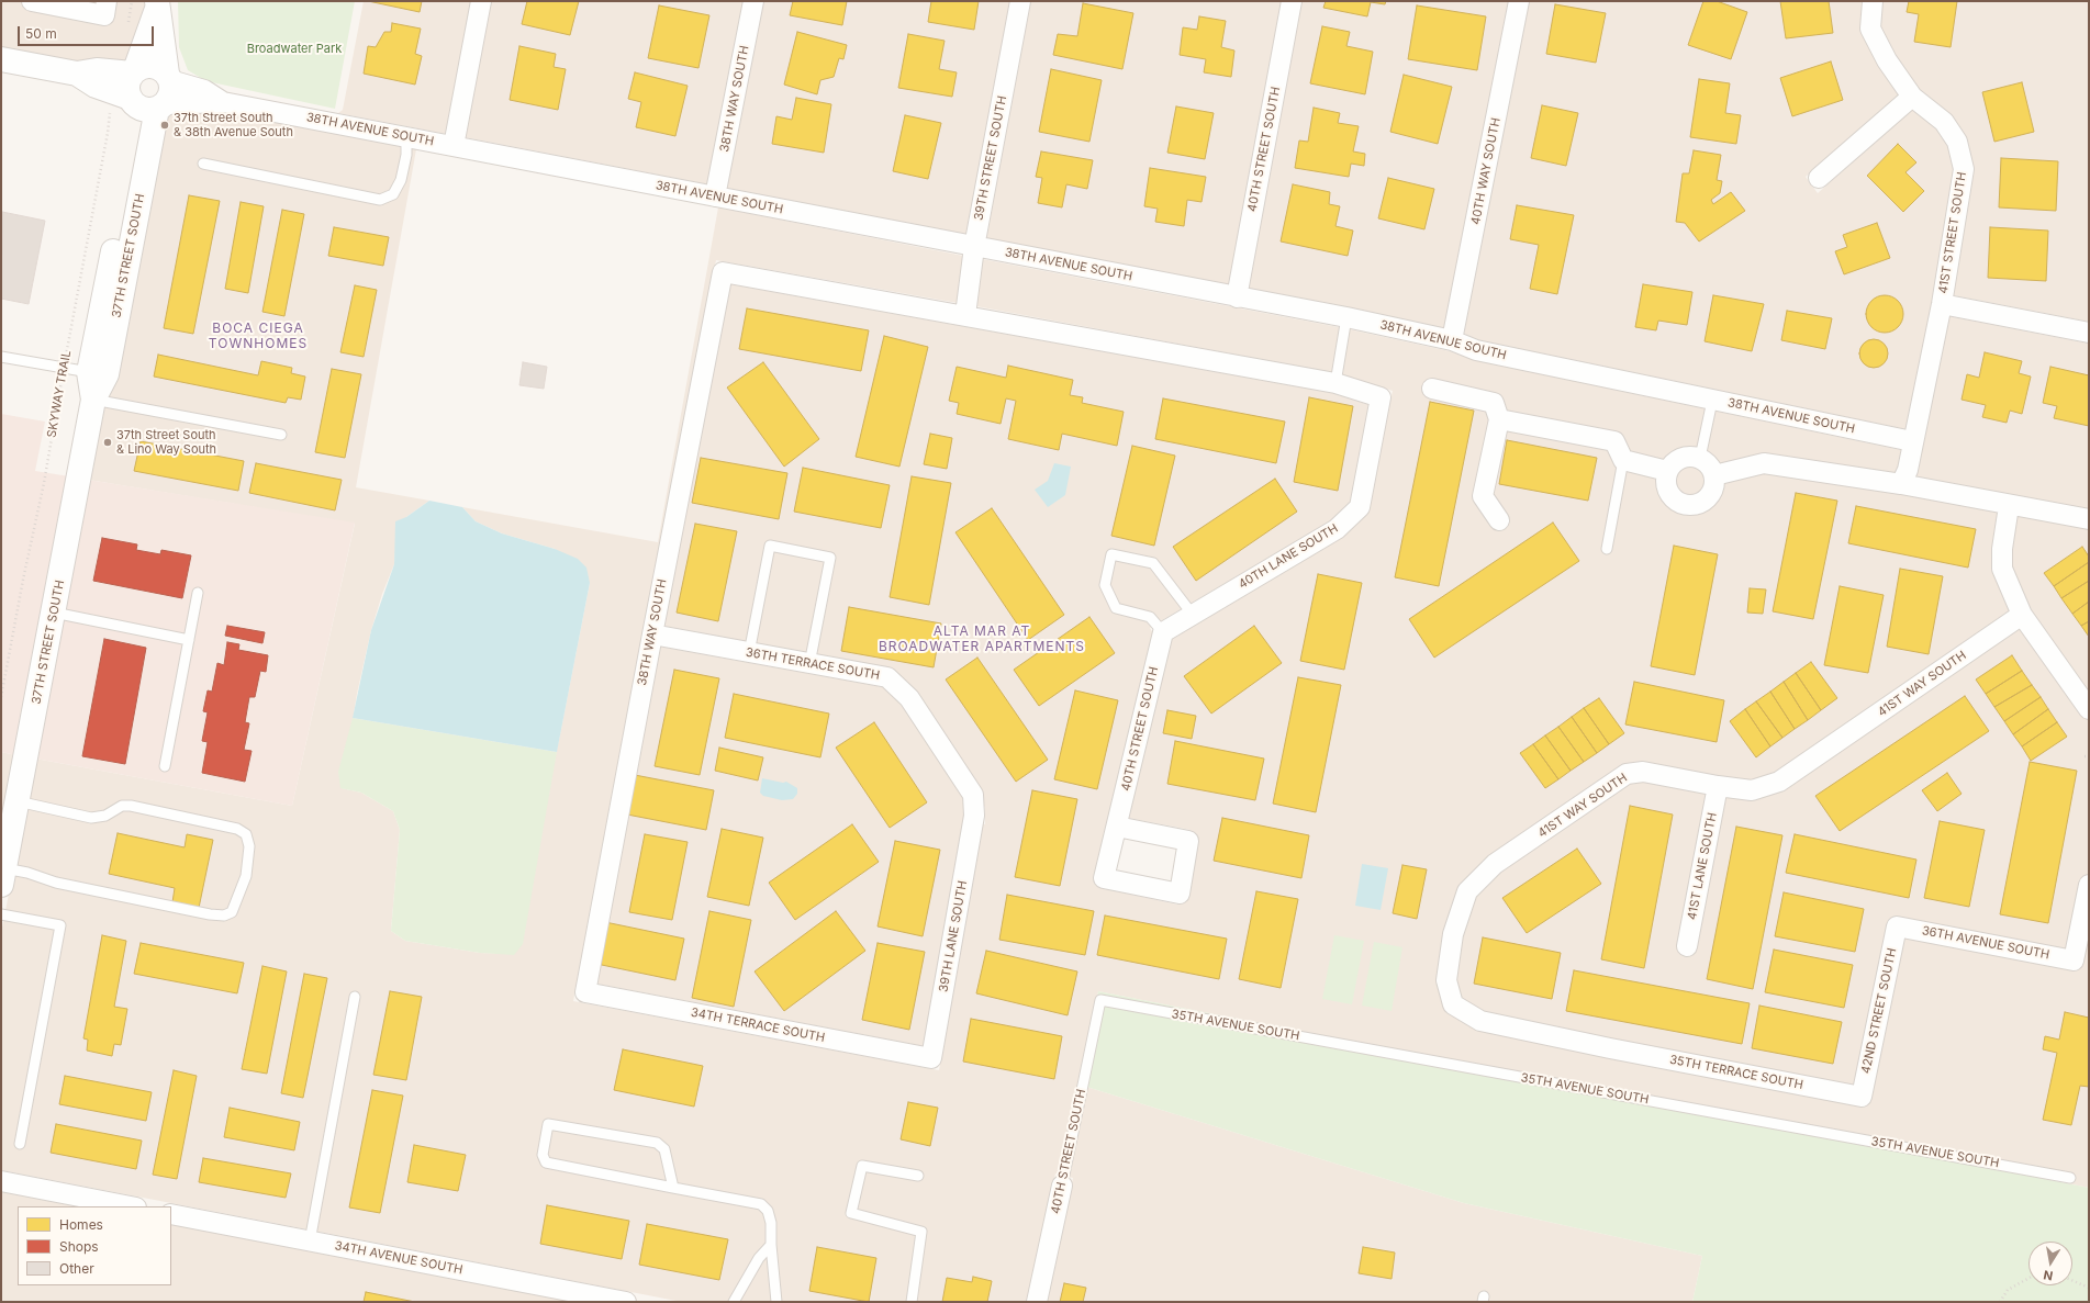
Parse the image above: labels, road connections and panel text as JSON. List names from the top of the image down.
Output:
{
  "streets": {
    "street": [
      "38TH WAY SOUTH",
      "38TH AVENUE SOUTH",
      "40TH STREET SOUTH",
      "39TH STREET SOUTH",
      "40TH WAY SOUTH",
      "41ST STREET SOUTH",
      "37TH STREET SOUTH",
      "40TH LANE SOUTH",
      "36TH TERRACE SOUTH",
      "41ST WAY SOUTH",
      "41ST LANE SOUTH",
      "39TH LANE SOUTH",
      "36TH AVENUE SOUTH",
      "42ND STREET SOUTH",
      "34TH TERRACE SOUTH",
      "35TH TERRACE SOUTH",
      "34TH AVENUE SOUTH"
    ],
    "lane": ["35TH AVENUE SOUTH"],
    "path": ["SKYWAY TRAIL"]
  },
  "crossings": [
    ["38TH WAY SOUTH", "38TH AVENUE SOUTH"],
    ["38TH WAY SOUTH", "39TH STREET SOUTH"],
    ["38TH WAY SOUTH", "36TH TERRACE SOUTH"],
    ["38TH WAY SOUTH", "34TH TERRACE SOUTH"],
    ["38TH AVENUE SOUTH", "40TH STREET SOUTH"],
    ["38TH AVENUE SOUTH", "39TH STREET SOUTH"],
    ["38TH AVENUE SOUTH", "40TH WAY SOUTH"],
    ["38TH AVENUE SOUTH", "41ST STREET SOUTH"],
    ["38TH AVENUE SOUTH", "37TH STREET SOUTH"],
    ["38TH AVENUE SOUTH", "SKYWAY TRAIL"],
    ["40TH STREET SOUTH", "40TH LANE SOUTH"],
    ["40TH STREET SOUTH", "35TH AVENUE SOUTH"],
    ["37TH STREET SOUTH", "SKYWAY TRAIL"],
    ["36TH TERRACE SOUTH", "39TH LANE SOUTH"],
    ["41ST WAY SOUTH", "41ST LANE SOUTH"],
    ["41ST WAY SOUTH", "35TH TERRACE SOUTH"],
    ["39TH LANE SOUTH", "34TH TERRACE SOUTH"],
    ["36TH AVENUE SOUTH", "42ND STREET SOUTH"],
    ["42ND STREET SOUTH", "35TH TERRACE SOUTH"]
  ],
  "districts": ["BOCA CIEGA TOWNHOMES", "ALTA MAR AT BROADWATER APARTMENTS"],
  "parks": ["Broadwater Park"],
  "places": ["37th Street South & 38th Avenue South", "37th Street South & Lino Way South"],
  "legend": ["Homes", "Shops", "Other"],
  "scale_bar": "50 m",
  "north": "bottom"
}
